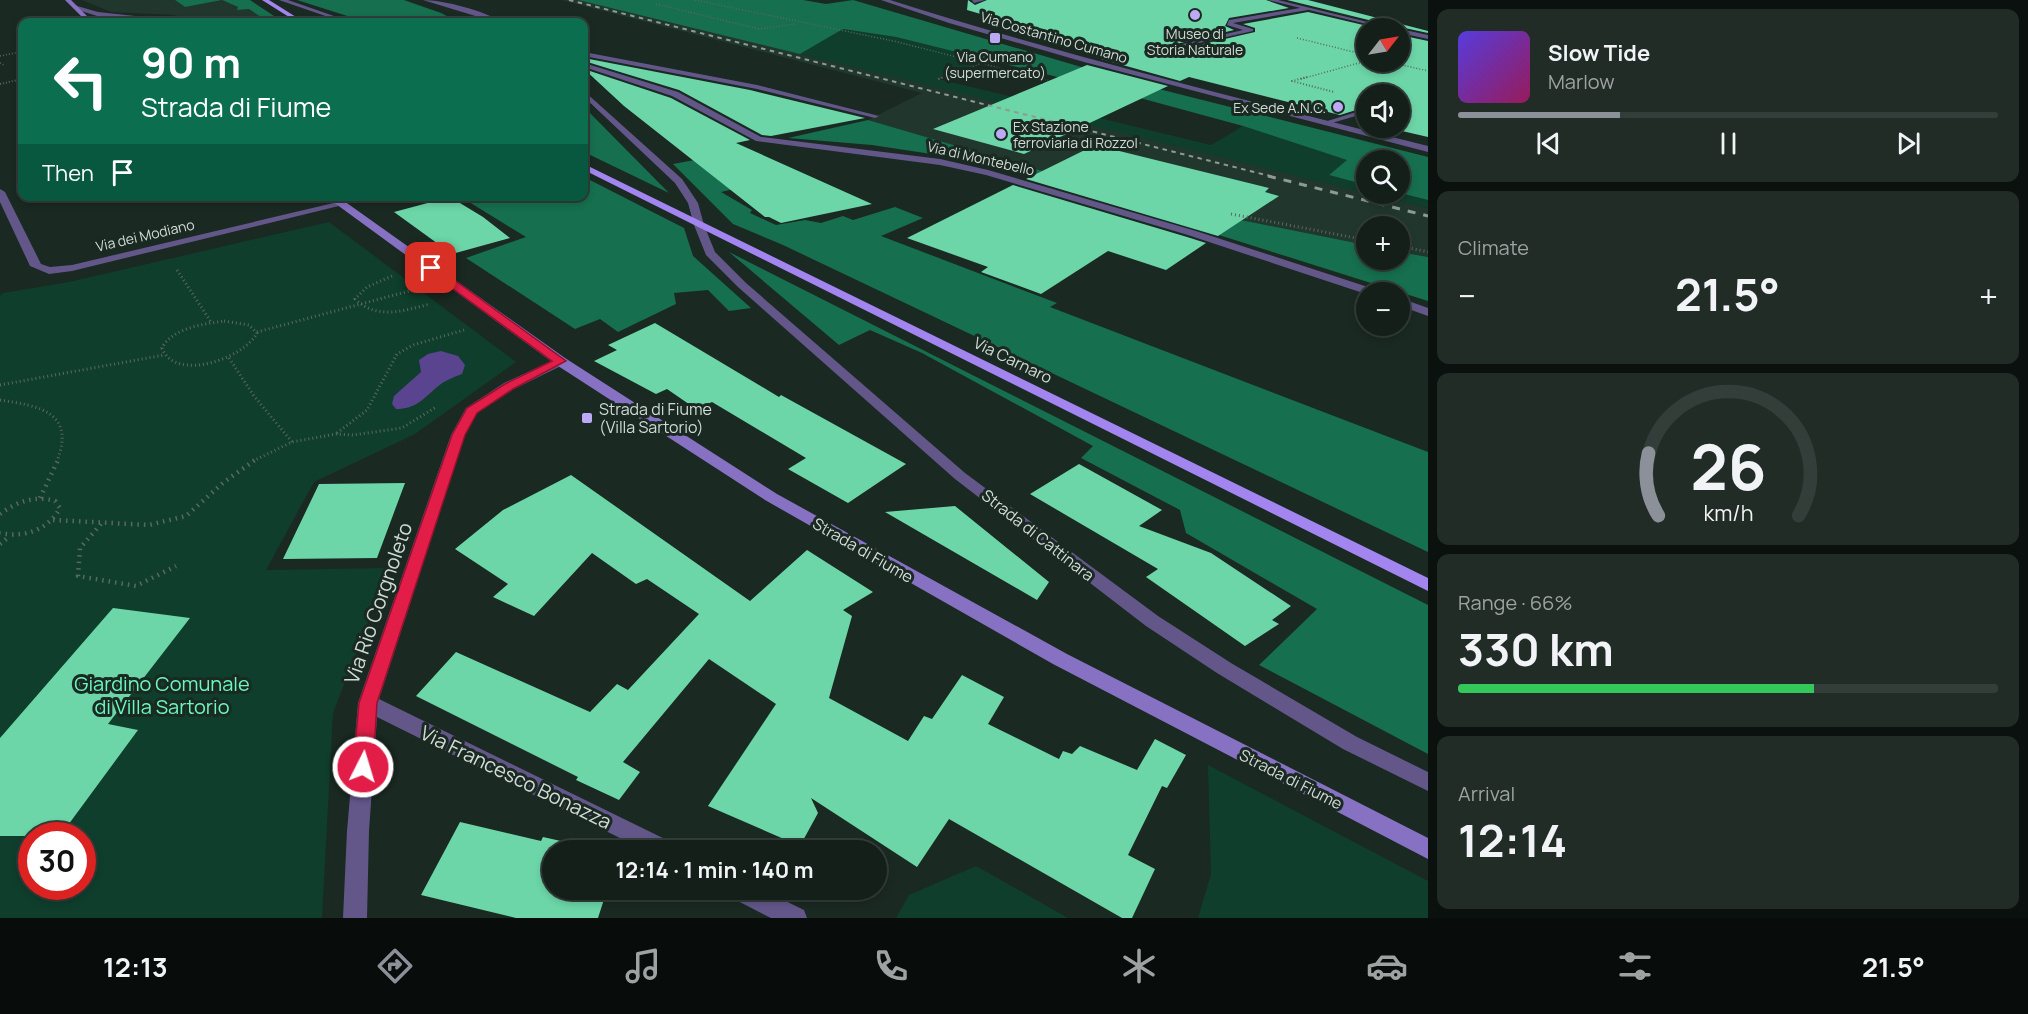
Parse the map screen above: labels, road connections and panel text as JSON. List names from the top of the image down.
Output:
{
  "streets": {
    "main road": ["Via Carnaro", "Strada di Fiume"],
    "street": [
      "Via Costantino Cumano",
      "Via di Montebello",
      "Via dei Modiano",
      "Strada di Cattinara",
      "Via Rio Corgnoleto",
      "Via Francesco Bonazza"
    ]
  },
  "crossings": [
    ["Via Carnaro", "Strada di Cattinara"],
    ["Strada di Fiume", "Via Rio Corgnoleto"],
    ["Via Rio Corgnoleto", "Via Francesco Bonazza"]
  ],
  "parks": ["Giardino Comunale di Villa Sartorio"],
  "places": {
    "other": ["Museo di Storia Naturale", "Ex Sede A.N.C.", "Ex Stazione ferroviaria di Rozzol"],
    "transit": ["Via Cumano (supermercato)", "Strada di Fiume (Villa Sartorio)"]
  },
  "north": "top right",
  "page": {
    "map_buttons": ["+", "−"],
    "turn": ["90 m", "Strada di Fiume"],
    "song": ["Slow Tide", "Marlow"],
    "then": "Then",
    "tile": [
      "Climate",
      ["Range · 66%", "330 km"],
      ["Arrival", "12:14"]
    ],
    "heat": ["−", "21.5°", "+"],
    "limit": "30",
    "trip": "12:14 · 1 min · 140 m",
    "tabs": ["12:13", "21.5°"],
    "gauge": ["26", "km/h"]
  }
}
